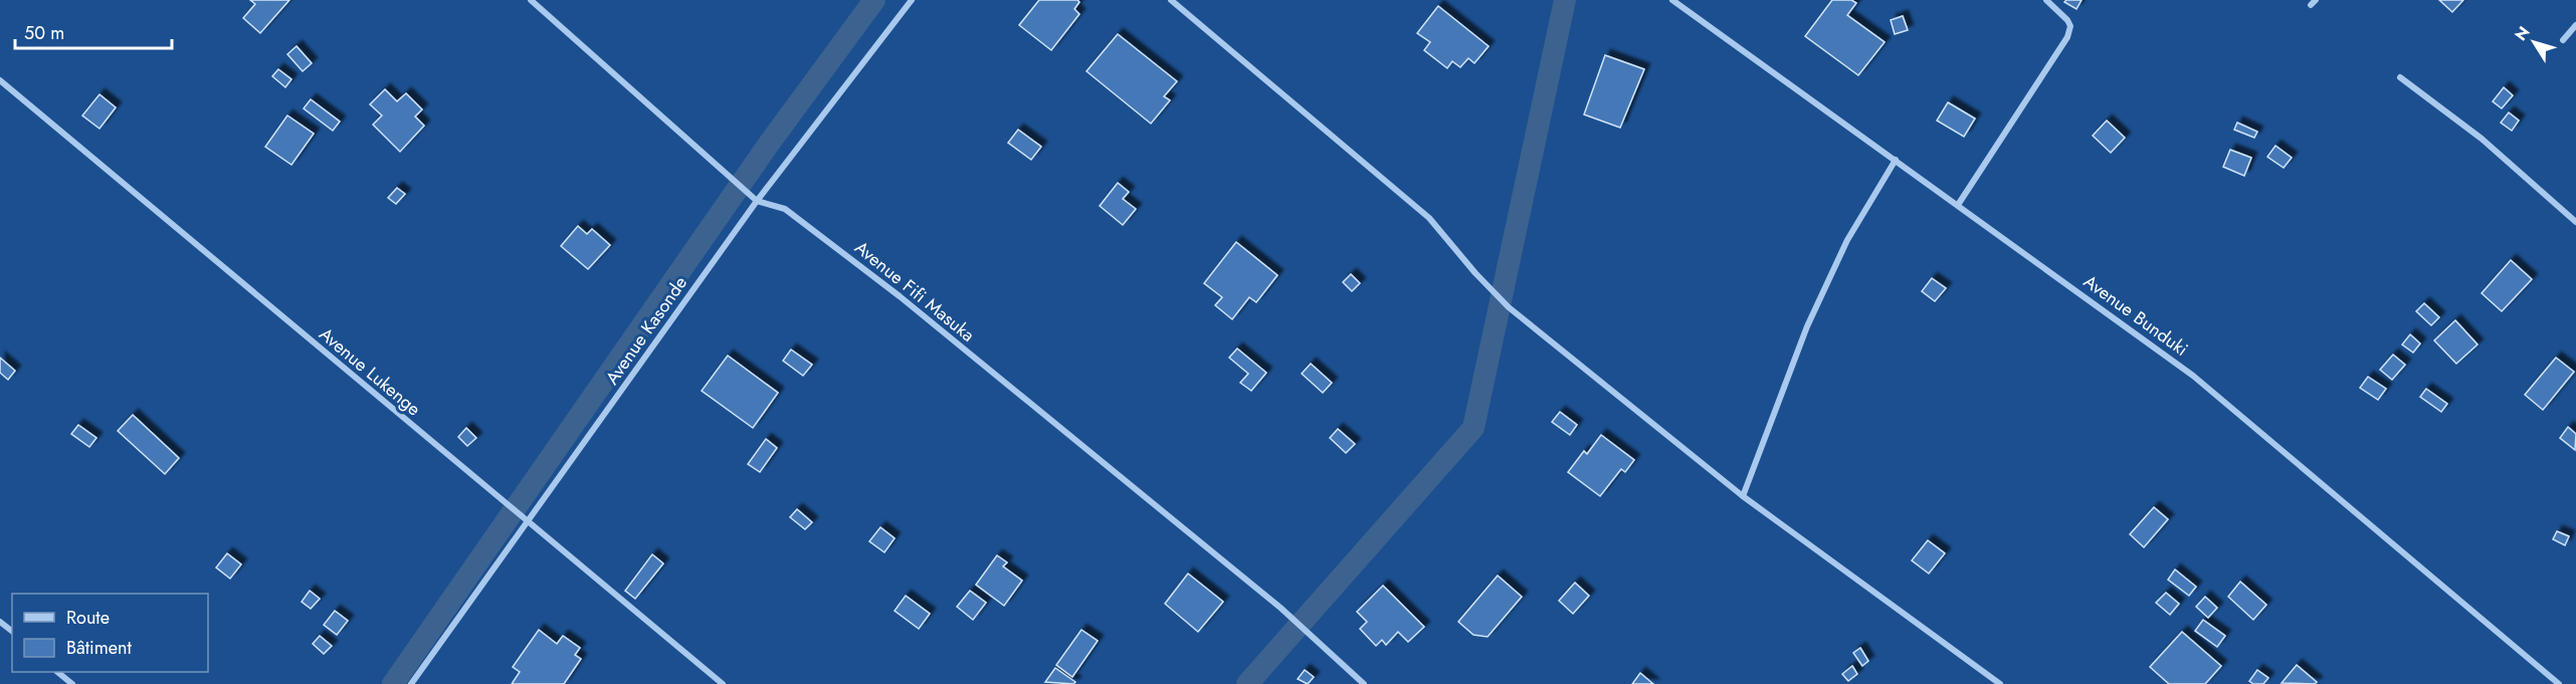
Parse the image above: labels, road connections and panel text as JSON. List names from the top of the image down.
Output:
{
  "streets": {
    "street": [
      "Avenue Fifi Masuka",
      "Avenue Bunduki",
      "Avenue Kasonde",
      "Avenue Lukenge"
    ]
  },
  "crossings": [
    ["Avenue Fifi Masuka", "Avenue Kasonde"],
    ["Avenue Kasonde", "Avenue Lukenge"]
  ],
  "legend": ["Route", "Bâtiment"],
  "scale_bar": "50 m",
  "north": "top left"
}
